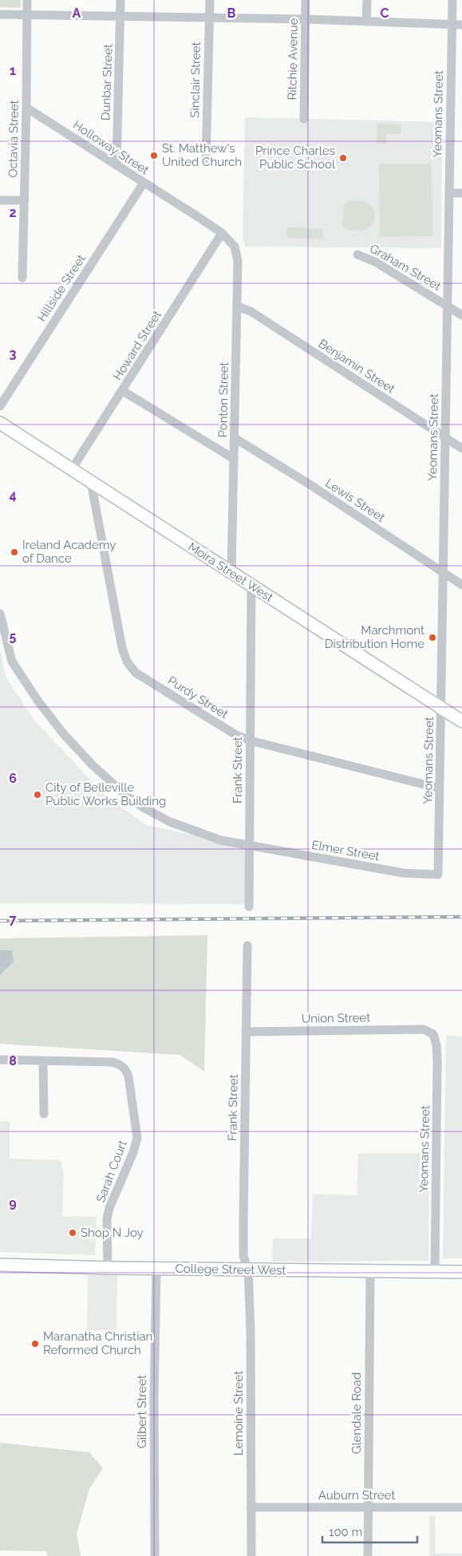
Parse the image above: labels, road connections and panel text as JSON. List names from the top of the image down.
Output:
{
  "streets": {
    "main road": ["Moira Street West", "College Street West"],
    "street": [
      "Ritchie Avenue",
      "Sinclair Street",
      "Dunbar Street",
      "Yeomans Street",
      "Octavia Street",
      "Holloway Street",
      "Graham Street",
      "Hillside Street",
      "Howard Street",
      "Benjamin Street",
      "Ponton Street",
      "Lewis Street",
      "Purdy Street",
      "Frank Street",
      "Elmer Street",
      "Union Street",
      "Sarah Court",
      "Gilbert Street",
      "Lemoine Street",
      "Glendale Road",
      "Auburn Street"
    ]
  },
  "crossings": [
    ["Dunbar Street", "Holloway Street"],
    ["Yeomans Street", "Graham Street"],
    ["Yeomans Street", "Benjamin Street"],
    ["Yeomans Street", "Lewis Street"],
    ["Yeomans Street", "Moira Street West"],
    ["Yeomans Street", "Purdy Street"],
    ["Yeomans Street", "Elmer Street"],
    ["Yeomans Street", "Union Street"],
    ["Yeomans Street", "College Street West"],
    ["Octavia Street", "Holloway Street"],
    ["Holloway Street", "Hillside Street"],
    ["Holloway Street", "Howard Street"],
    ["Holloway Street", "Ponton Street"],
    ["Howard Street", "Ponton Street"],
    ["Howard Street", "Moira Street West"],
    ["Benjamin Street", "Ponton Street"],
    ["Ponton Street", "Lewis Street"],
    ["Ponton Street", "Moira Street West"],
    ["Moira Street West", "Purdy Street"],
    ["Moira Street West", "Frank Street"],
    ["Purdy Street", "Frank Street"],
    ["Frank Street", "Elmer Street"],
    ["Frank Street", "Union Street"],
    ["Frank Street", "College Street West"],
    ["Frank Street", "Lemoine Street"],
    ["Sarah Court", "College Street West"],
    ["College Street West", "Gilbert Street"],
    ["College Street West", "Lemoine Street"],
    ["College Street West", "Glendale Road"],
    ["Lemoine Street", "Auburn Street"],
    ["Glendale Road", "Auburn Street"]
  ],
  "places": [
    "St. Matthew's United Church",
    "Prince Charles Public School",
    "Ireland Academy of Dance",
    "Marchmont Distribution Home",
    "City of Belleville Public Works Building",
    "Shop N Joy",
    "Maranatha Christian Reformed Church"
  ],
  "scale_bar": "100 m",
  "grid": {
    "columns": ["A", "B", "C"],
    "rows": [
      "1",
      "2",
      "3",
      "4",
      "5",
      "6",
      "7",
      "8",
      "9"
    ]
  }
}
